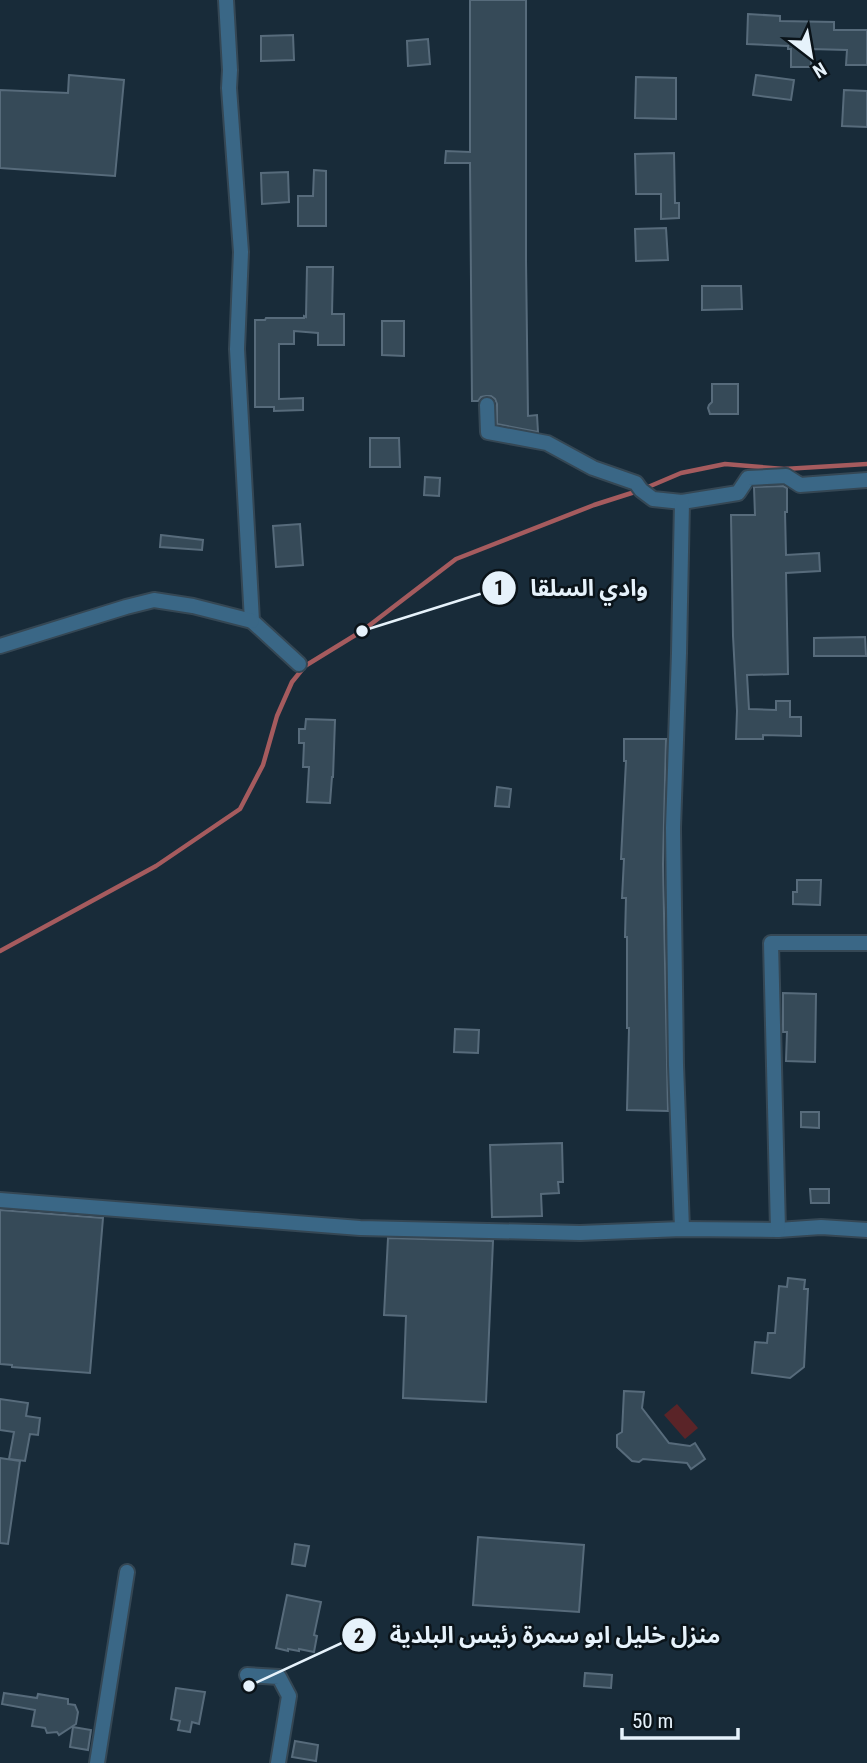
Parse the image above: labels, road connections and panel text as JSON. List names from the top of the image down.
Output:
{
  "places": ["وادي السلقا", "منزل خليل ابو سمرة رئيس البلدية"],
  "scale_bar": "50 m",
  "north": "bottom right"
}
